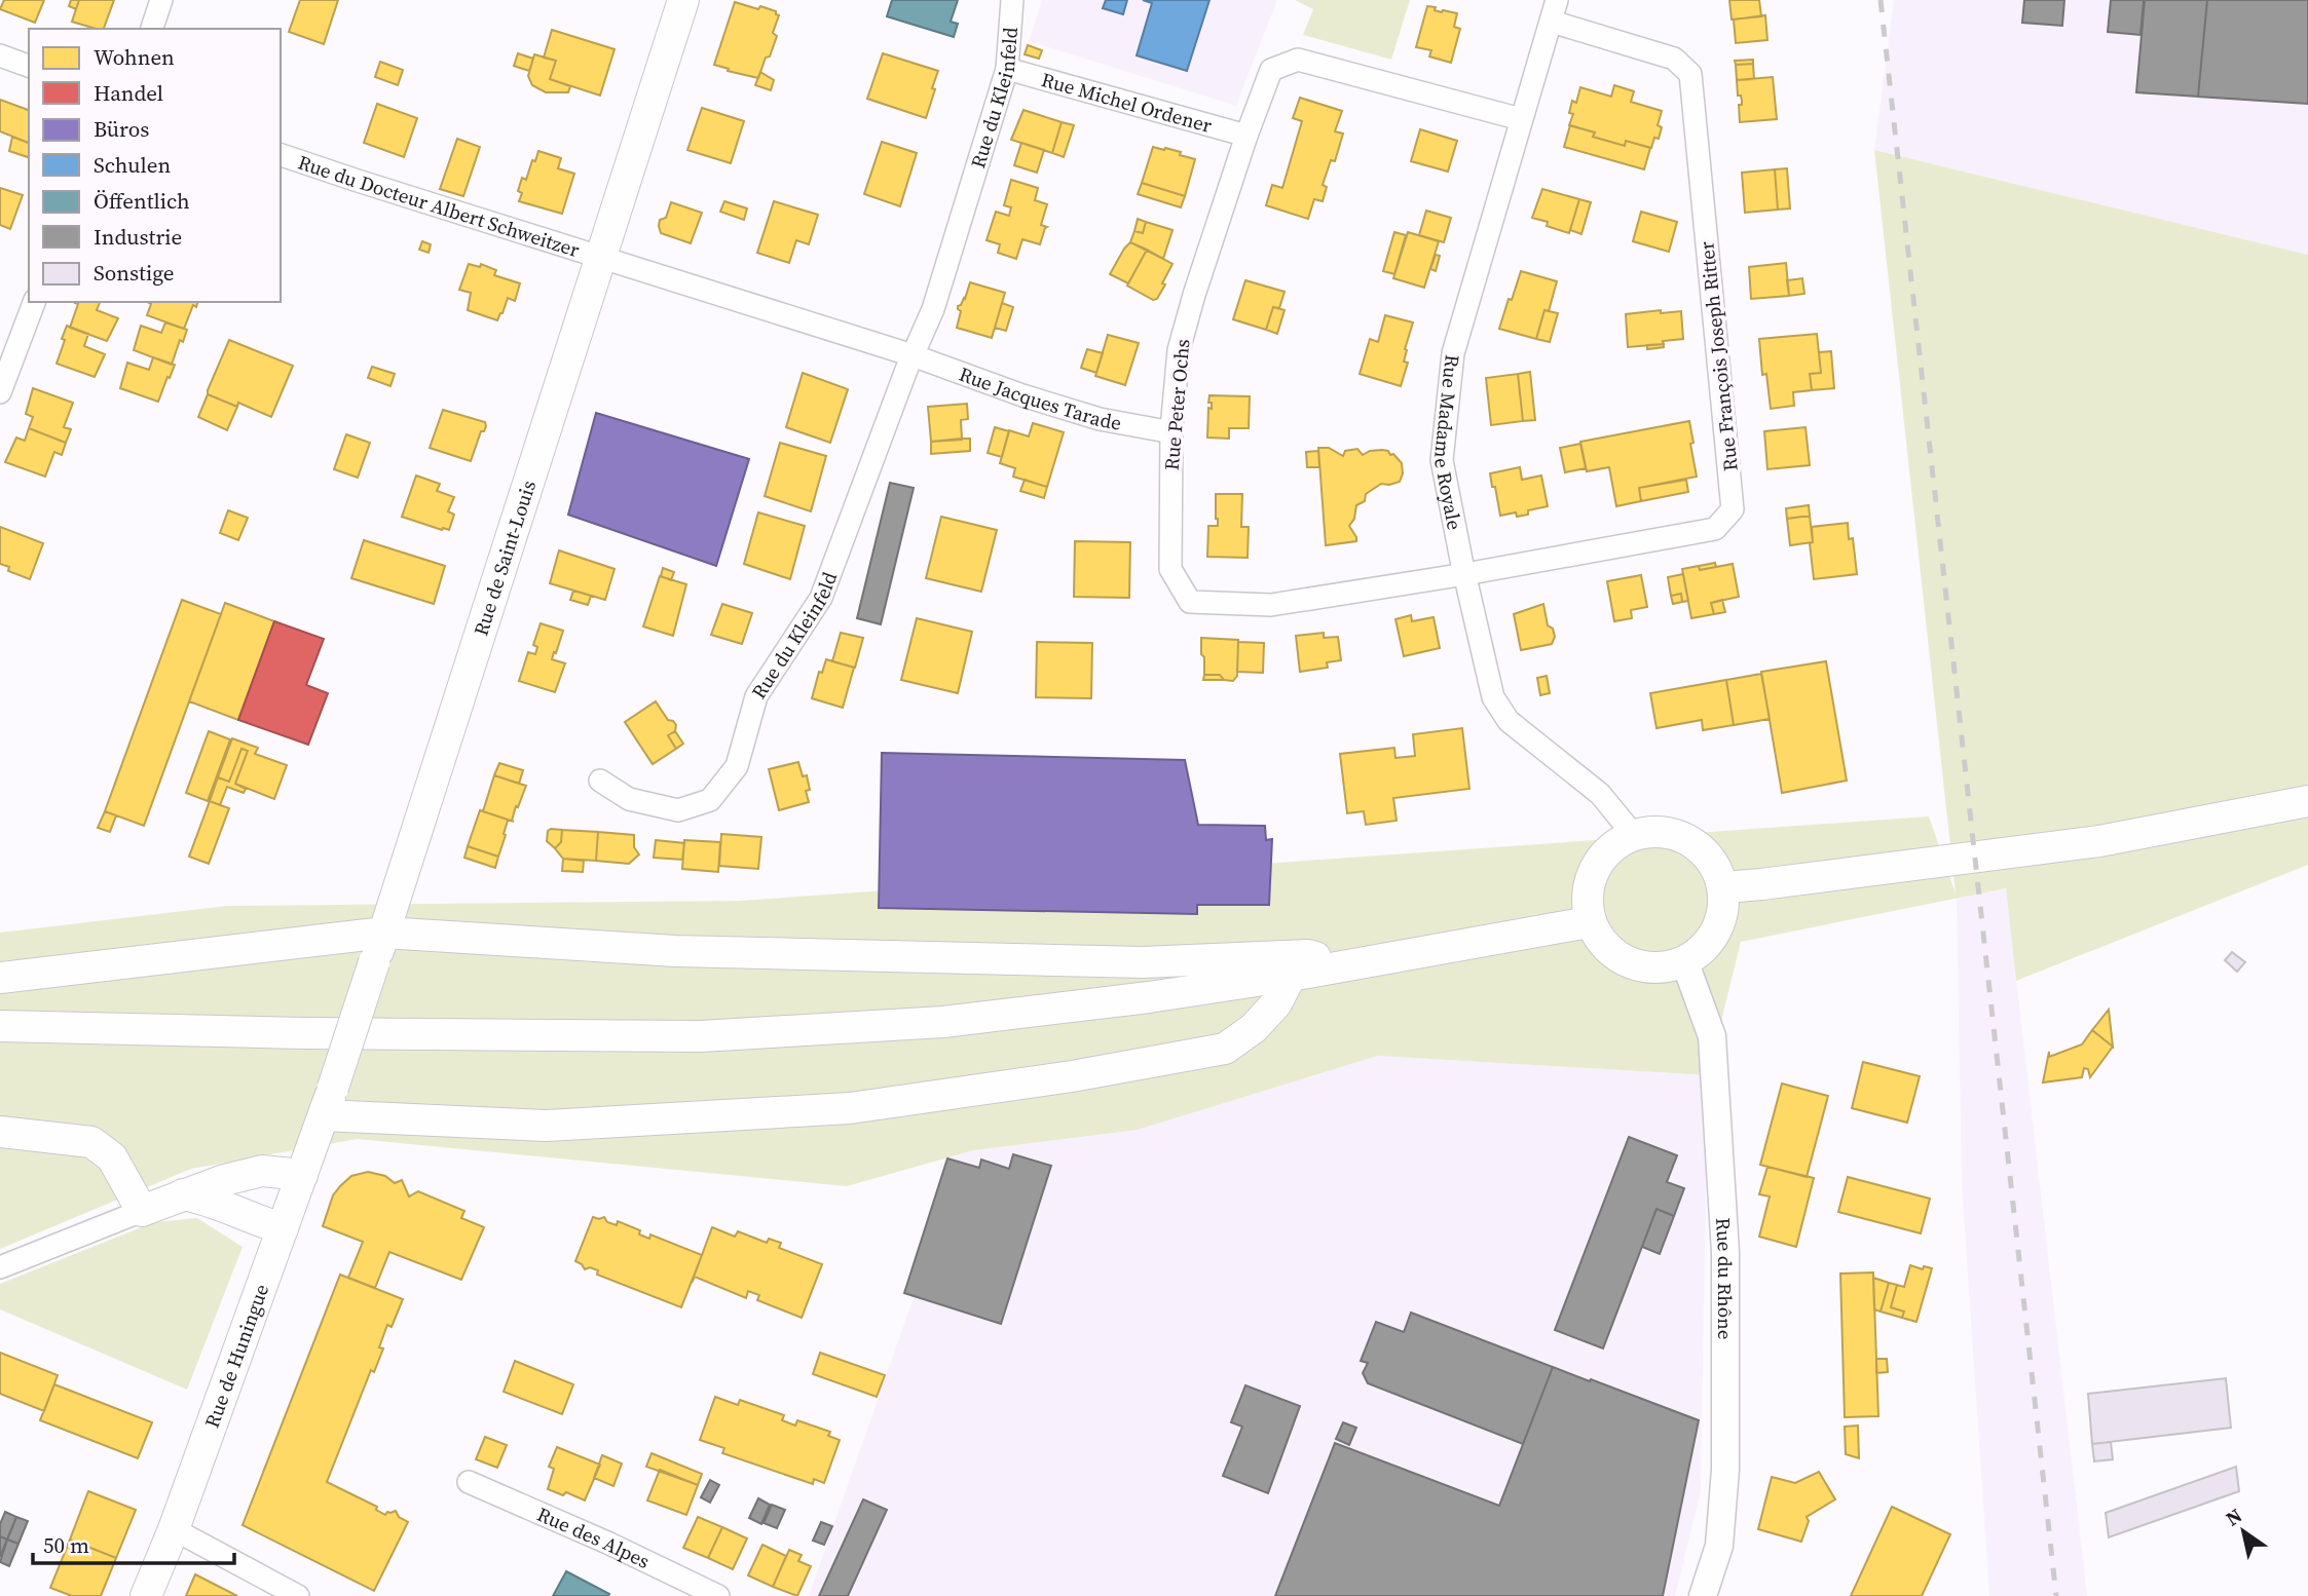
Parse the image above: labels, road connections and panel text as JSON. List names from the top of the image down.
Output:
{
  "streets": {
    "main road": ["Rue de Saint-Louis", "Rue de Huningue"],
    "street": [
      "Rue du Kleinfeld",
      "Rue Michel Ordener",
      "Rue du Docteur Albert Schweitzer",
      "Rue François Joseph Ritter",
      "Rue Jacques Tarade",
      "Rue Peter Ochs",
      "Rue Madame Royale",
      "Rue du Rhône",
      "Rue des Alpes"
    ]
  },
  "crossings": [
    ["Rue du Kleinfeld", "Rue Michel Ordener"],
    ["Rue du Kleinfeld", "Rue Jacques Tarade"],
    ["Rue Michel Ordener", "Rue Peter Ochs"],
    ["Rue du Docteur Albert Schweitzer", "Rue de Saint-Louis"],
    ["Rue François Joseph Ritter", "Rue Peter Ochs"],
    ["Rue François Joseph Ritter", "Rue Madame Royale"],
    ["Rue Jacques Tarade", "Rue Peter Ochs"],
    ["Rue Peter Ochs", "Rue Madame Royale"],
    ["Rue Madame Royale", "Rue du Rhône"],
    ["Rue de Saint-Louis", "Rue de Huningue"]
  ],
  "legend": [
    "Wohnen",
    "Handel",
    "Büros",
    "Schulen",
    "Öffentlich",
    "Industrie",
    "Sonstige"
  ],
  "scale_bar": "50 m",
  "north": "top left"
}
